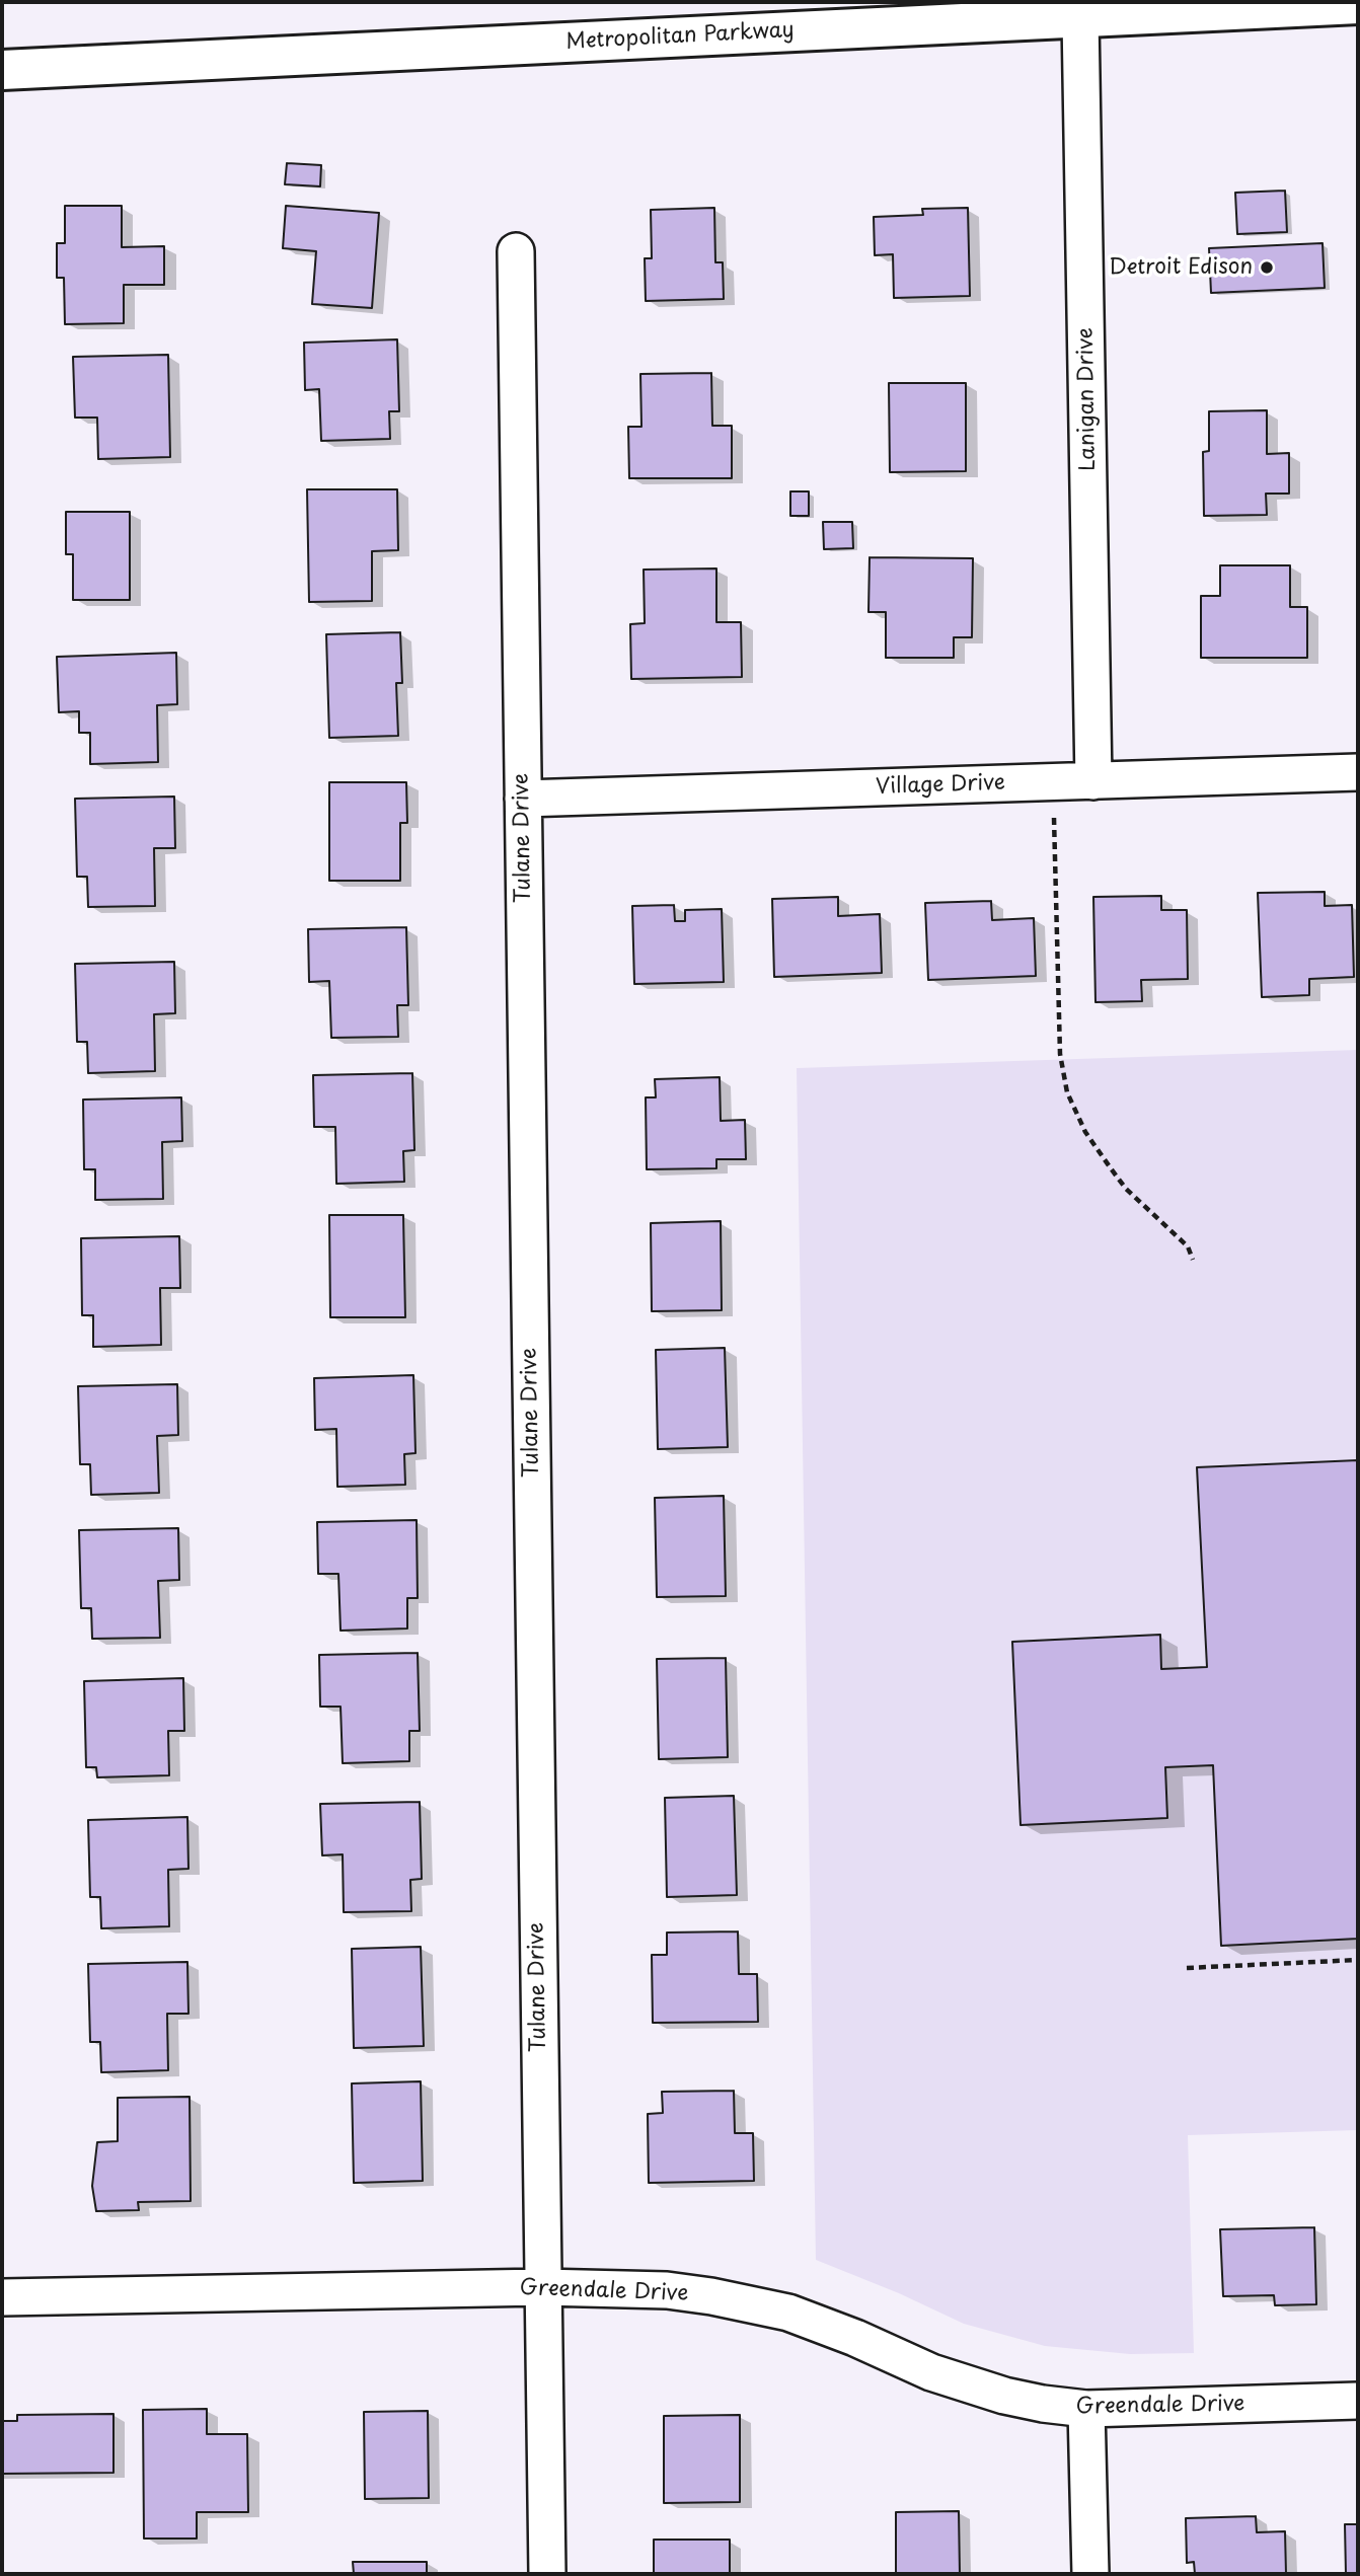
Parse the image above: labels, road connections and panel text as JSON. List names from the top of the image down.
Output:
{
  "streets": {
    "main road": ["Metropolitan Parkway"],
    "street": [
      "Lanigan Drive",
      "Village Drive",
      "Tulane Drive",
      "Greendale Drive"
    ]
  },
  "crossings": [
    ["Metropolitan Parkway", "Lanigan Drive"],
    ["Lanigan Drive", "Village Drive"],
    ["Village Drive", "Tulane Drive"],
    ["Tulane Drive", "Greendale Drive"]
  ],
  "places": ["Detroit Edison"]
}
